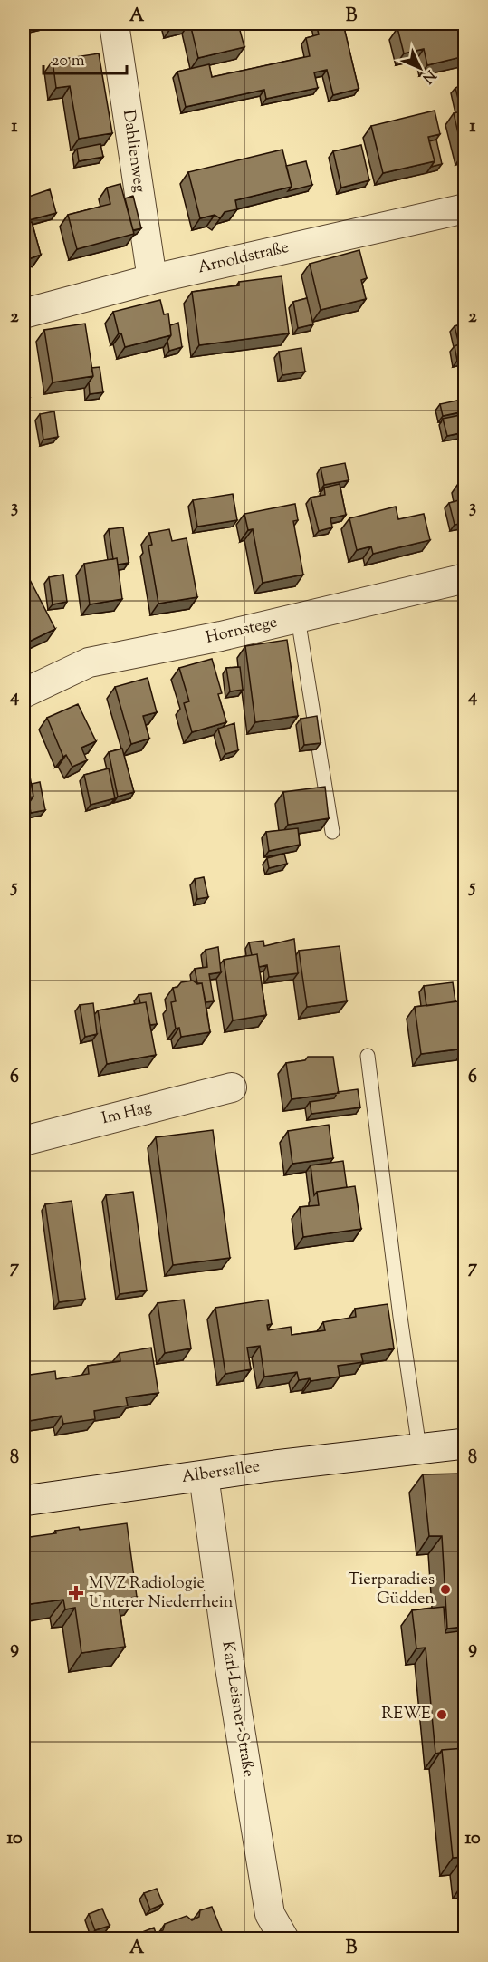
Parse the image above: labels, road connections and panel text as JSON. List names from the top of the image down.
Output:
{
  "streets": {
    "street": [
      "Dahlienweg",
      "Arnoldstraße",
      "Hornstege",
      "Im Hag",
      "Albersallee",
      "Karl-Leisner-Straße"
    ]
  },
  "crossings": [
    ["Dahlienweg", "Arnoldstraße"],
    ["Albersallee", "Karl-Leisner-Straße"]
  ],
  "places": {
    "other": ["Tierparadies Güdden", "REWE"],
    "health": ["MVZ Radiologie Unterer Niederrhein"]
  },
  "scale_bar": "20 m",
  "north": "bottom right",
  "grid": {
    "columns": ["A", "B"],
    "rows": [
      "1",
      "2",
      "3",
      "4",
      "5",
      "6",
      "7",
      "8",
      "9",
      "10"
    ]
  }
}
